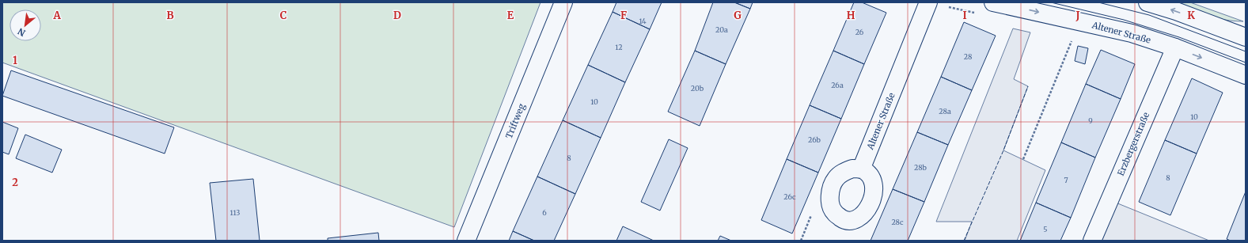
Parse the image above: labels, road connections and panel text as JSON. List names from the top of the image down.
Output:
{
  "streets": {
    "street": ["Altener Straße", "Triftweg", "Erzbergerstraße"]
  },
  "crossings": [
    ["Altener Straße", "Erzbergerstraße"]
  ],
  "house_numbers": [
    "14",
    "20a",
    "26",
    "12",
    "28",
    "26a",
    "20b",
    "10",
    "28a",
    "10",
    "9",
    "26b",
    "8",
    "28b",
    "8",
    "7",
    "26c",
    "113",
    "6",
    "28c",
    "5"
  ],
  "north": "bottom left",
  "grid": {
    "columns": [
      "A",
      "B",
      "C",
      "D",
      "E",
      "F",
      "G",
      "H",
      "I",
      "J",
      "K"
    ],
    "rows": ["1", "2"]
  }
}
